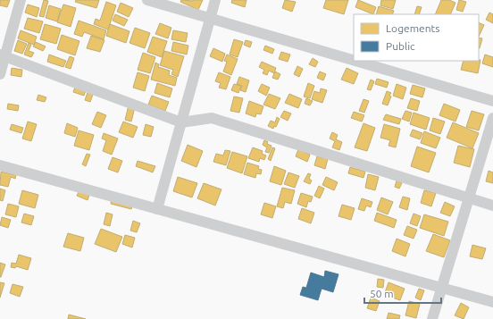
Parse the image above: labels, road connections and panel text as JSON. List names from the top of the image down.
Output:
{
  "legend": ["Logements", "Public"],
  "scale_bar": "50 m"
}
